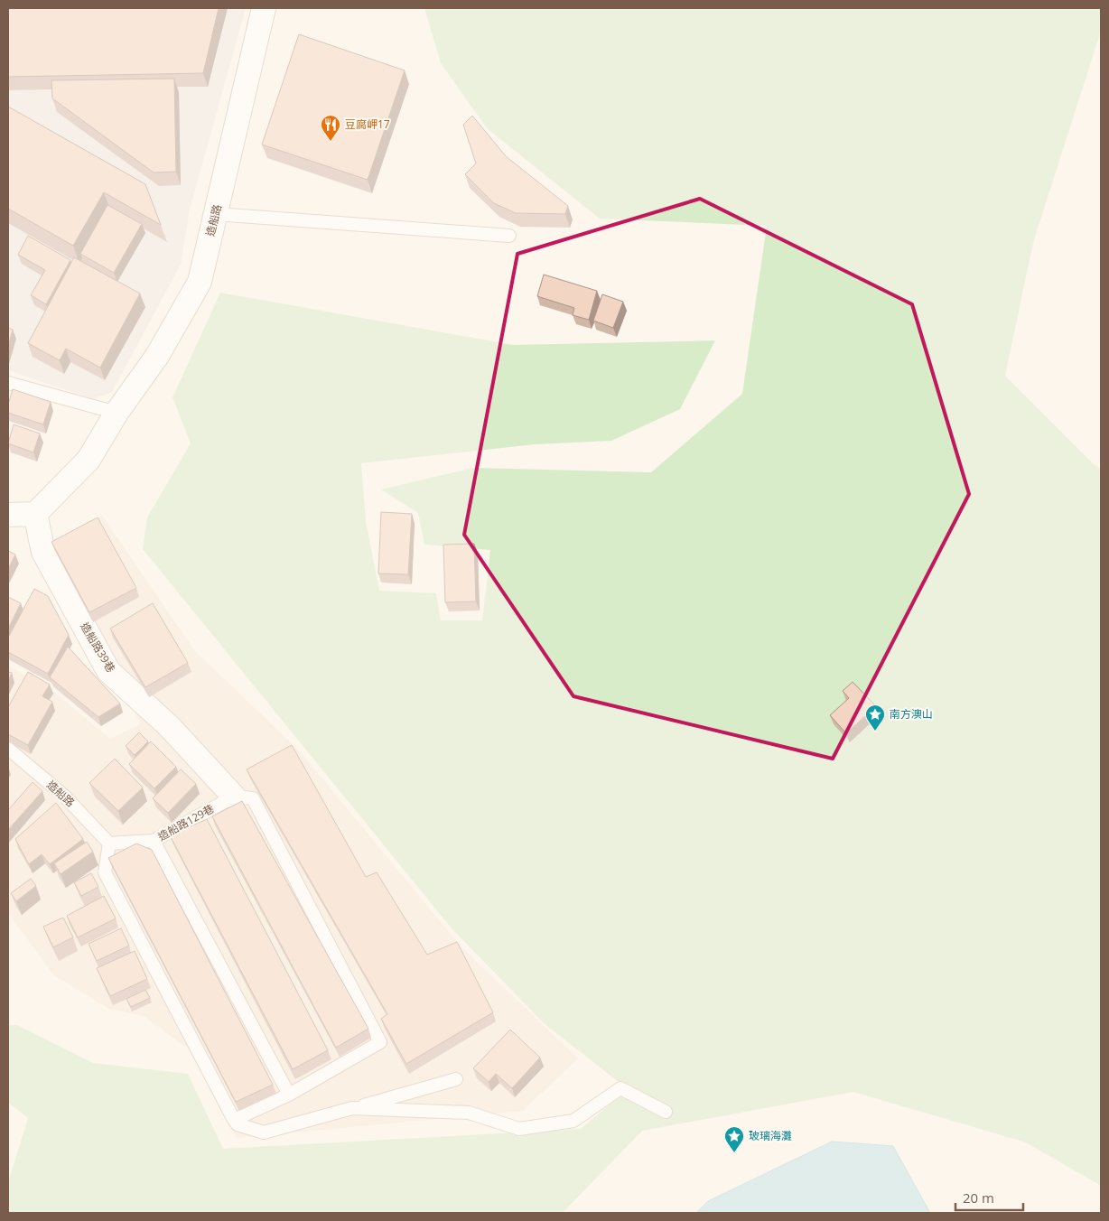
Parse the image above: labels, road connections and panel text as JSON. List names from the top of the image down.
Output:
{
  "streets": {
    "street": ["造船路", "造船路39巷"],
    "lane": ["造船路129巷"]
  },
  "crossings": [
    ["造船路", "造船路39巷"],
    ["造船路", "造船路129巷"],
    ["造船路39巷", "造船路129巷"]
  ],
  "places": {
    "restaurant": ["豆腐岬17"],
    "place": ["南方澳山", "玻璃海灘"]
  },
  "scale_bar": "20 m"
}
